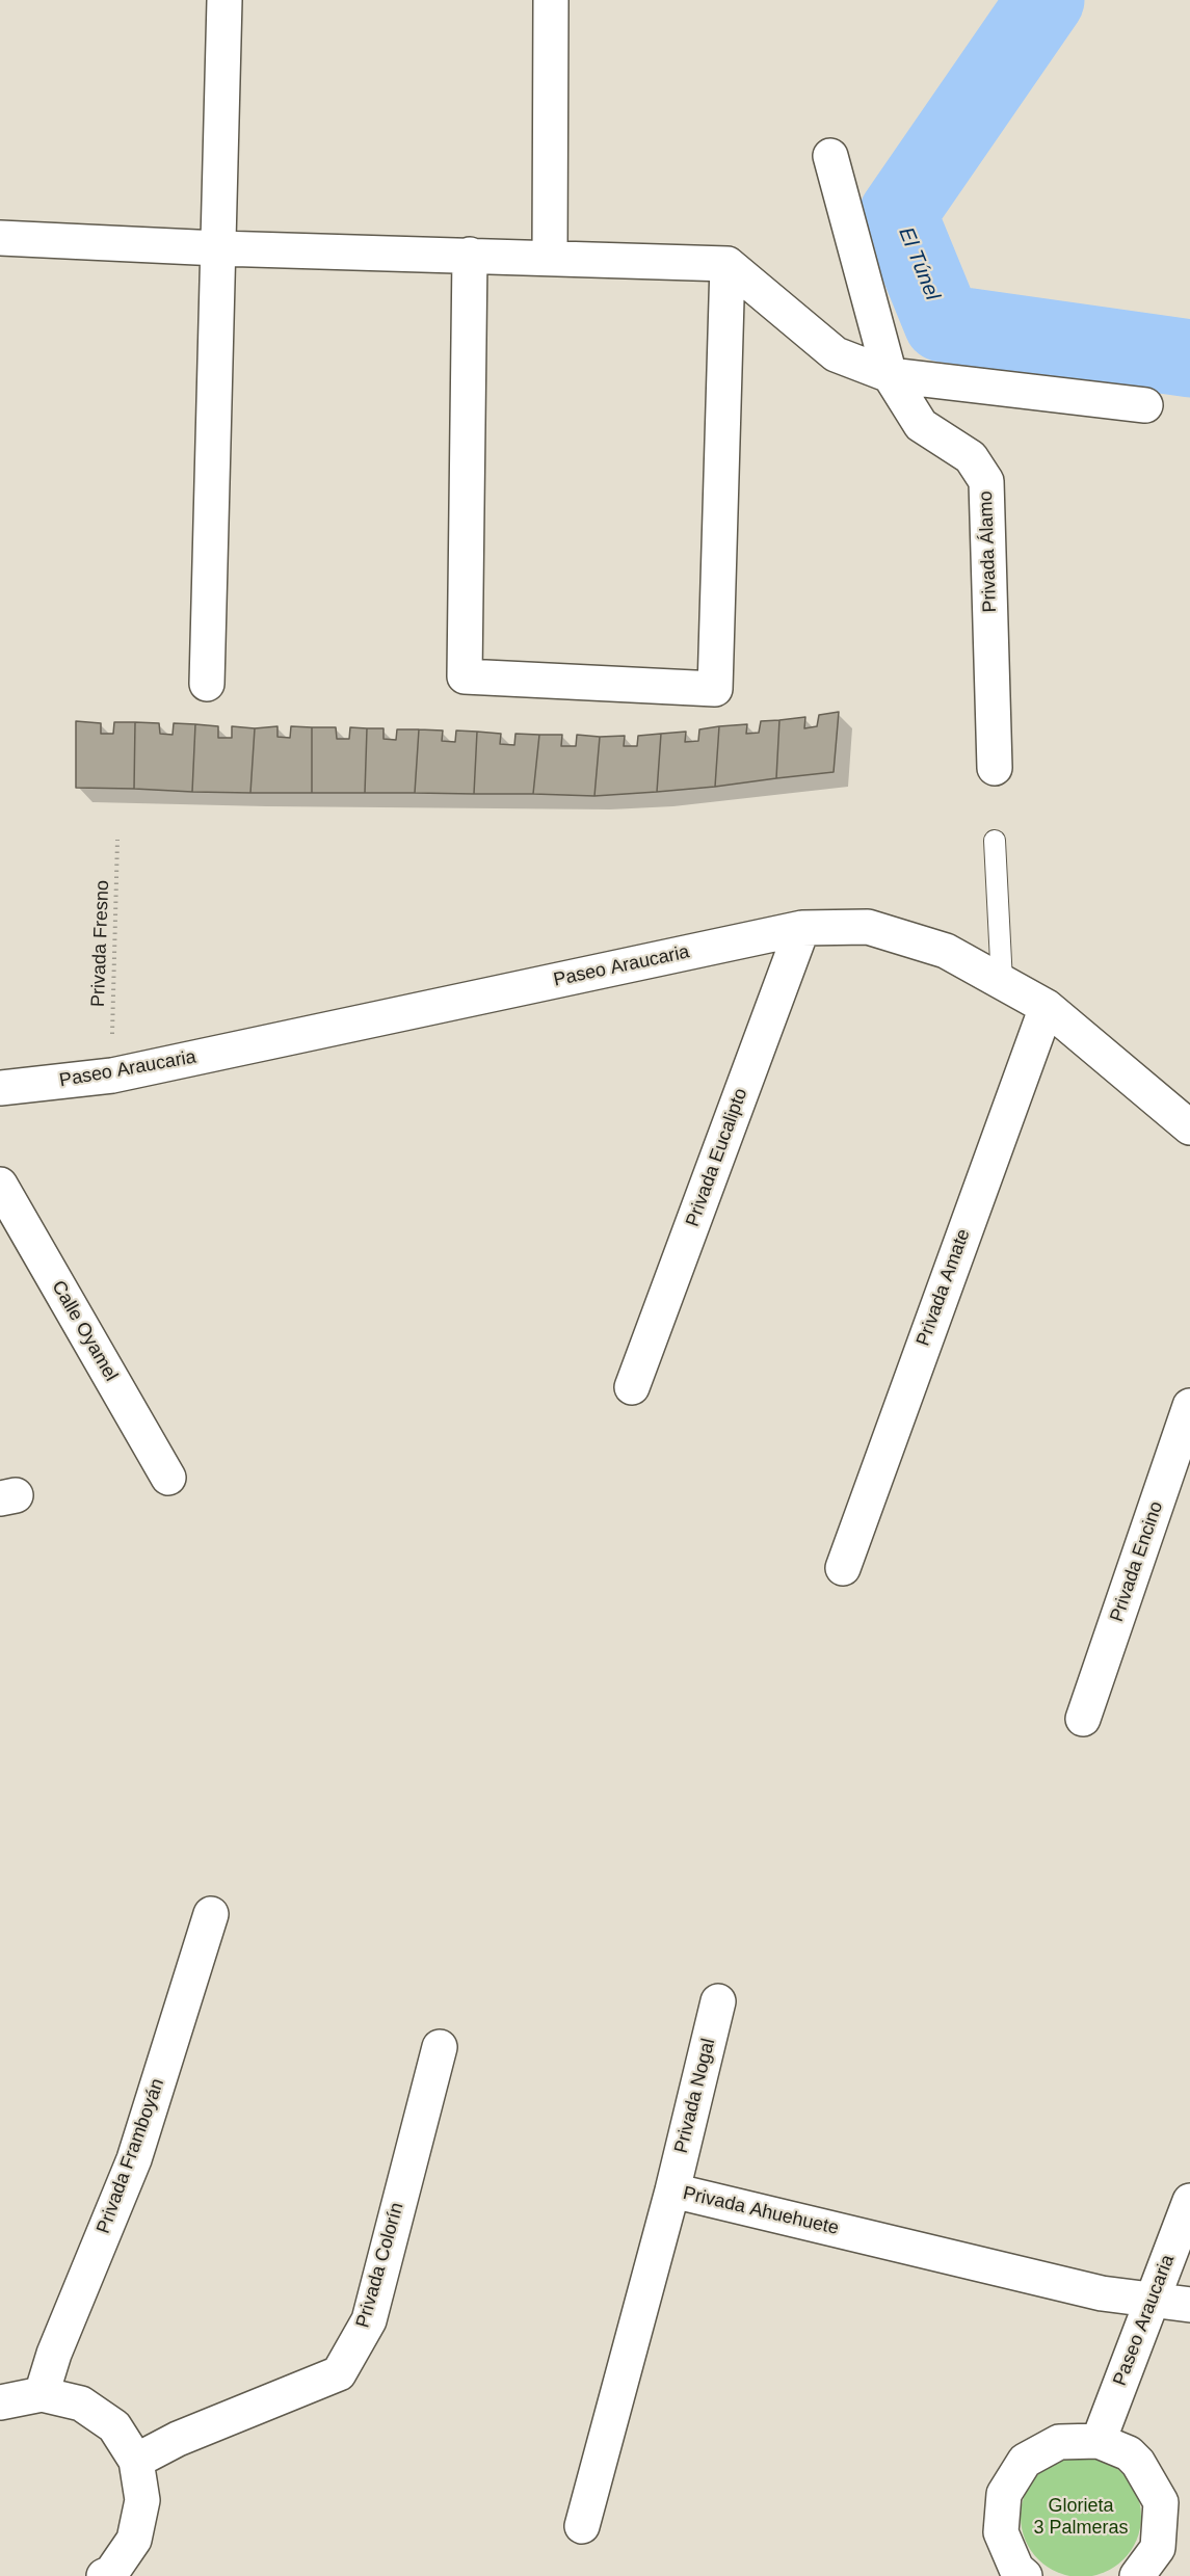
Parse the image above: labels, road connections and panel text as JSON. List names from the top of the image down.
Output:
{
  "streets": {
    "street": [
      "Privada Álamo",
      "Paseo Araucaria",
      "Privada Eucalipto",
      "Privada Amate",
      "Calle Oyamel",
      "Privada Encino",
      "Privada Nogal",
      "Privada Framboyán",
      "Privada Ahuehuete",
      "Privada Colorín"
    ],
    "path": ["Privada Fresno"]
  },
  "crossings": [
    ["Paseo Araucaria", "Privada Eucalipto"],
    ["Paseo Araucaria", "Privada Amate"],
    ["Paseo Araucaria", "Privada Ahuehuete"],
    ["Privada Nogal", "Privada Ahuehuete"]
  ],
  "water": ["El Túnel"],
  "parks": ["Glorieta 3 Palmeras"]
}
